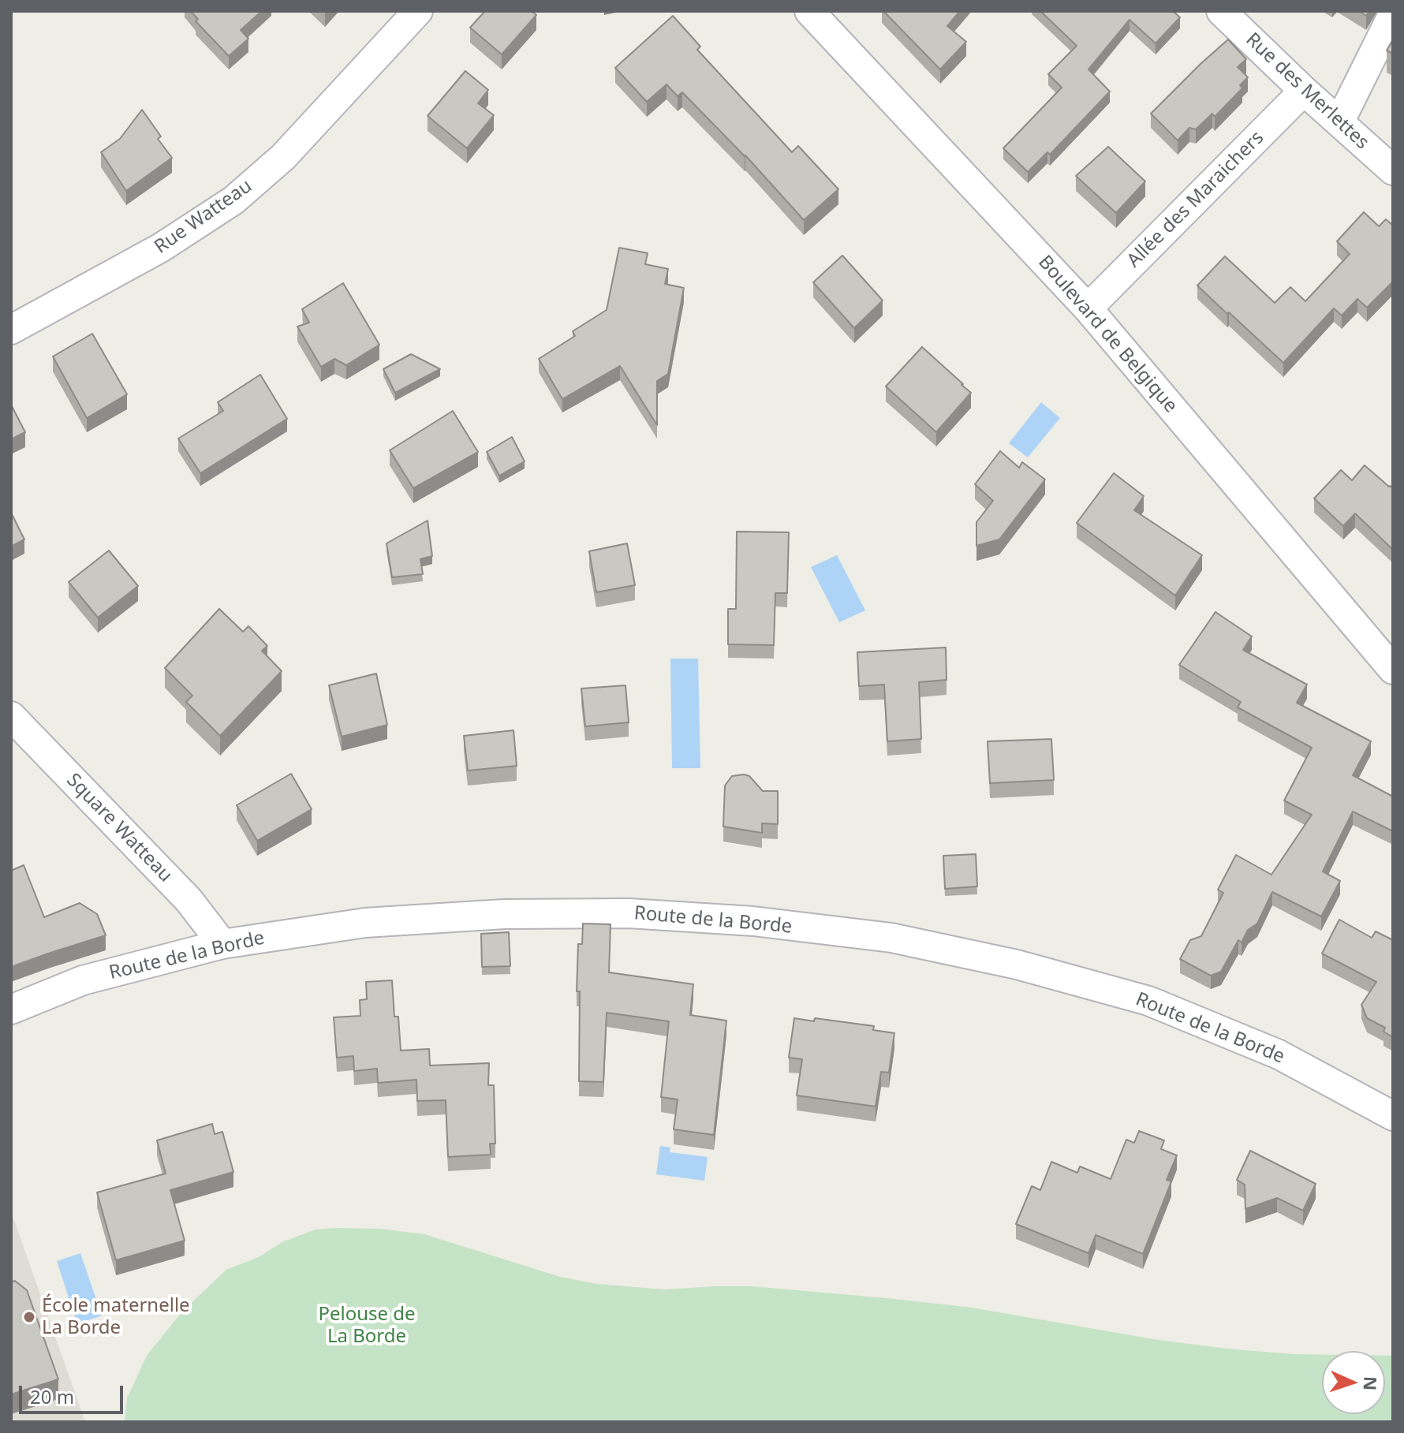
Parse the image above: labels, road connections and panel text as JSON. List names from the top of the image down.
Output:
{
  "streets": {
    "street": [
      "Rue des Merlettes",
      "Allée des Maraichers",
      "Rue Watteau",
      "Boulevard de Belgique",
      "Square Watteau",
      "Route de la Borde"
    ]
  },
  "crossings": [
    ["Rue des Merlettes", "Allée des Maraichers"],
    ["Allée des Maraichers", "Boulevard de Belgique"],
    ["Square Watteau", "Route de la Borde"]
  ],
  "parks": ["Pelouse de La Borde"],
  "places": ["École maternelle La Borde"],
  "scale_bar": "20 m",
  "north": "right"
}
